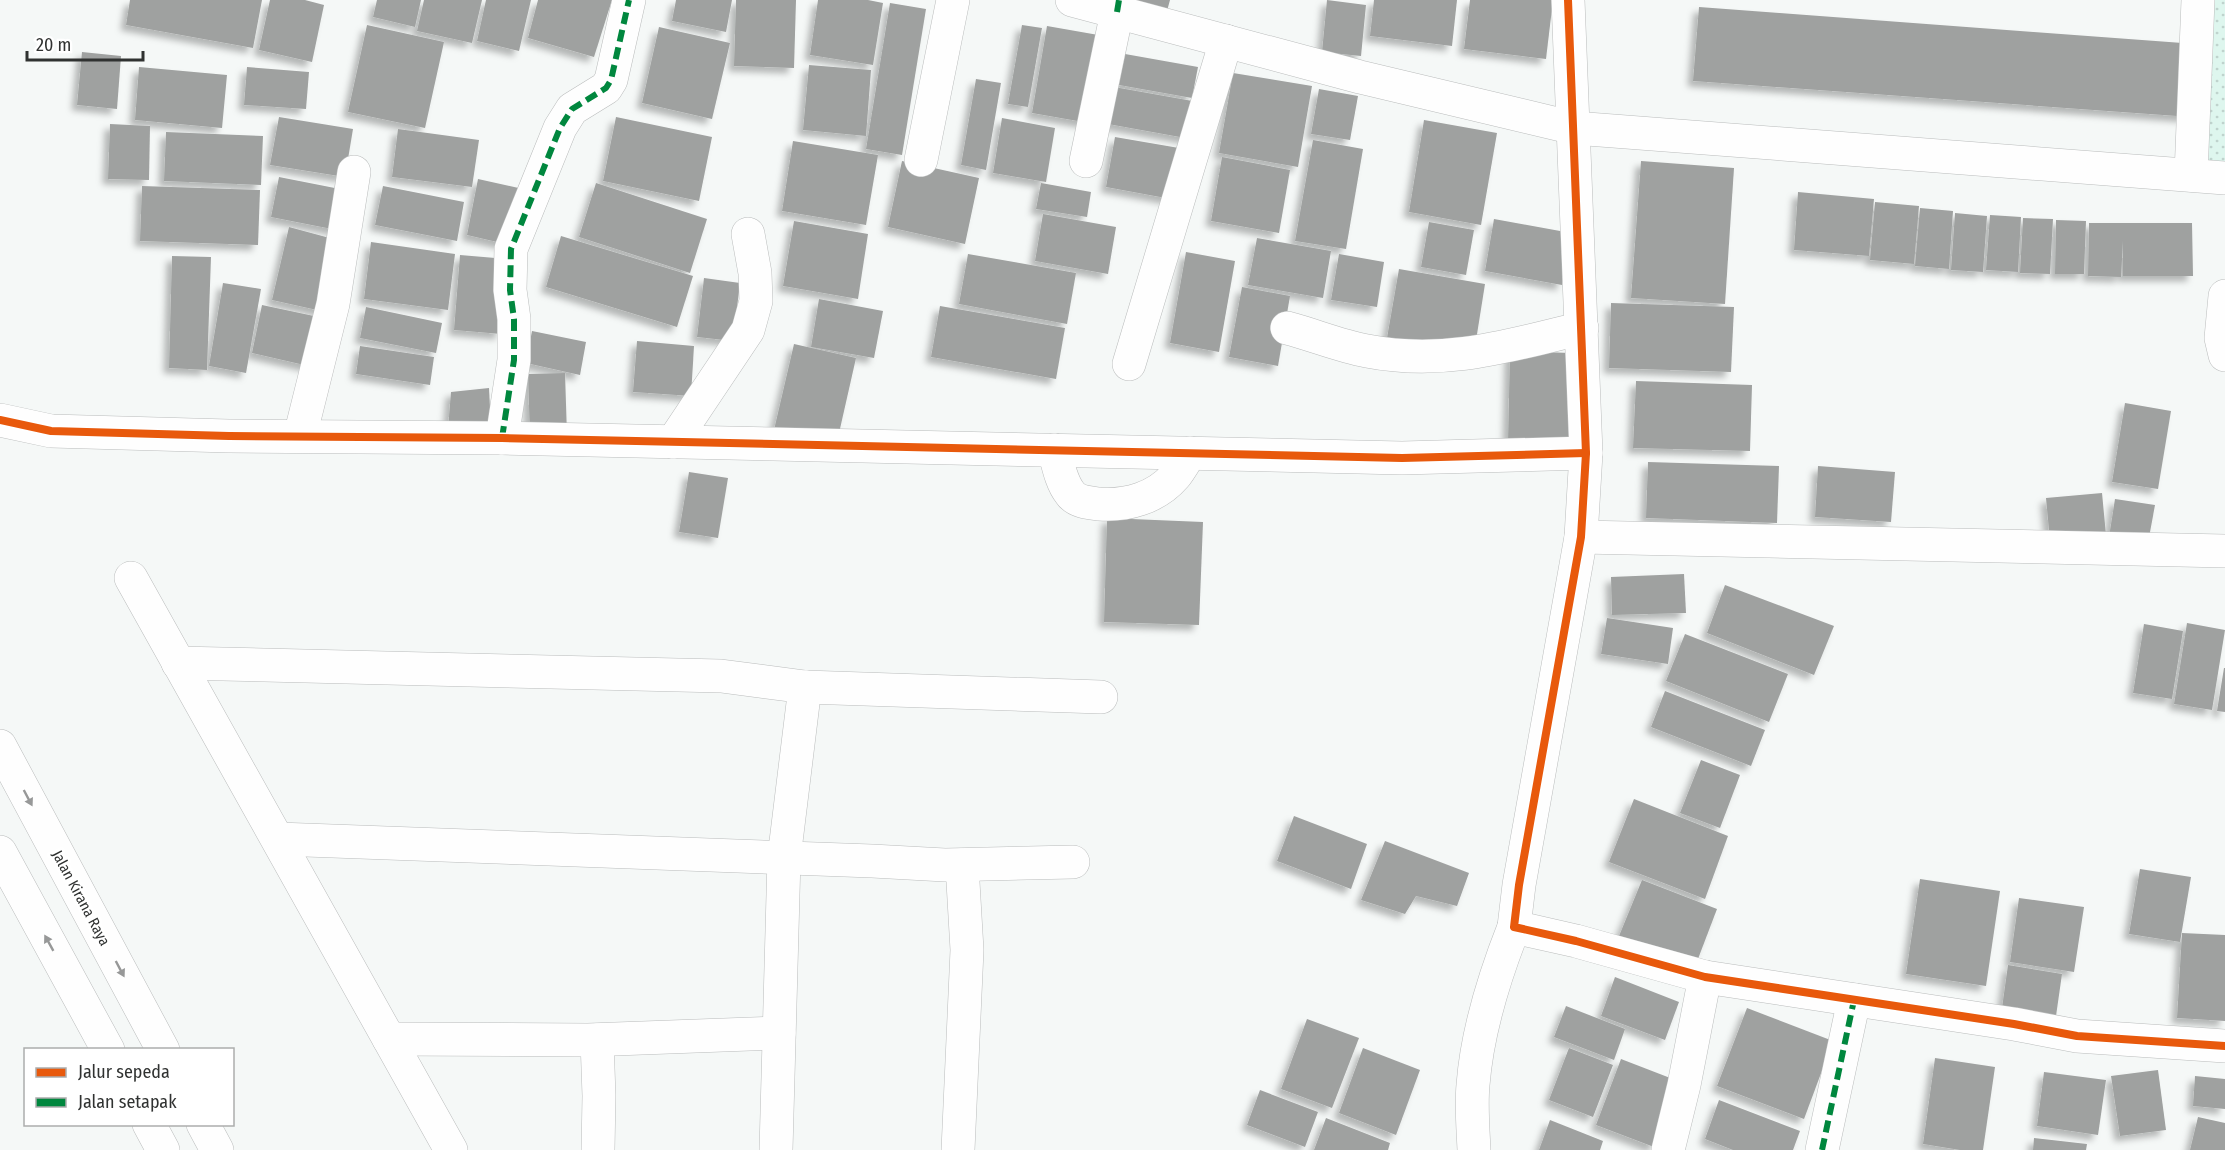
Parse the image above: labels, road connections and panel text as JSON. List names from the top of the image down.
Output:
{
  "streets": {
    "street": ["Jalan Kirana Raya"]
  },
  "legend": ["Jalur sepeda", "Jalan setapak"],
  "scale_bar": "20 m"
}
